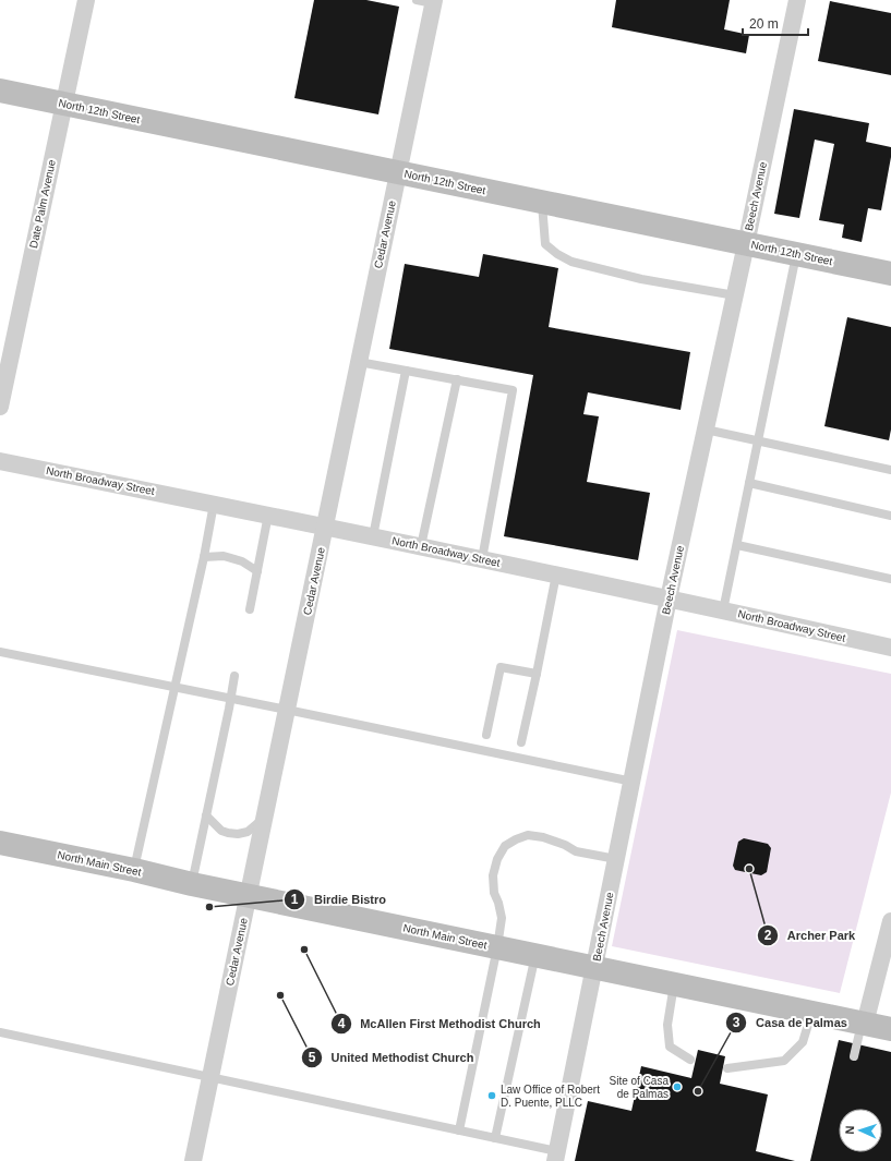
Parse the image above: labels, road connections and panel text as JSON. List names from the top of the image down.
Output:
{
  "streets": {
    "street": [
      "North 12th Street",
      "Beech Avenue",
      "Date Palm Avenue",
      "Cedar Avenue",
      "North Broadway Street",
      "North Main Street"
    ]
  },
  "crossings": [
    ["North 12th Street", "Beech Avenue"],
    ["North 12th Street", "Date Palm Avenue"],
    ["North 12th Street", "Cedar Avenue"],
    ["Beech Avenue", "North Broadway Street"],
    ["Beech Avenue", "North Main Street"],
    ["Cedar Avenue", "North Broadway Street"],
    ["Cedar Avenue", "North Main Street"]
  ],
  "places": [
    "Archer Park",
    "Birdie Bistro",
    "McAllen First Methodist Church",
    "United Methodist Church",
    "Site of Casa de Palmas",
    "Casa de Palmas",
    "Law Office of Robert D. Puente, PLLC"
  ],
  "scale_bar": "20 m",
  "north": "left"
}
